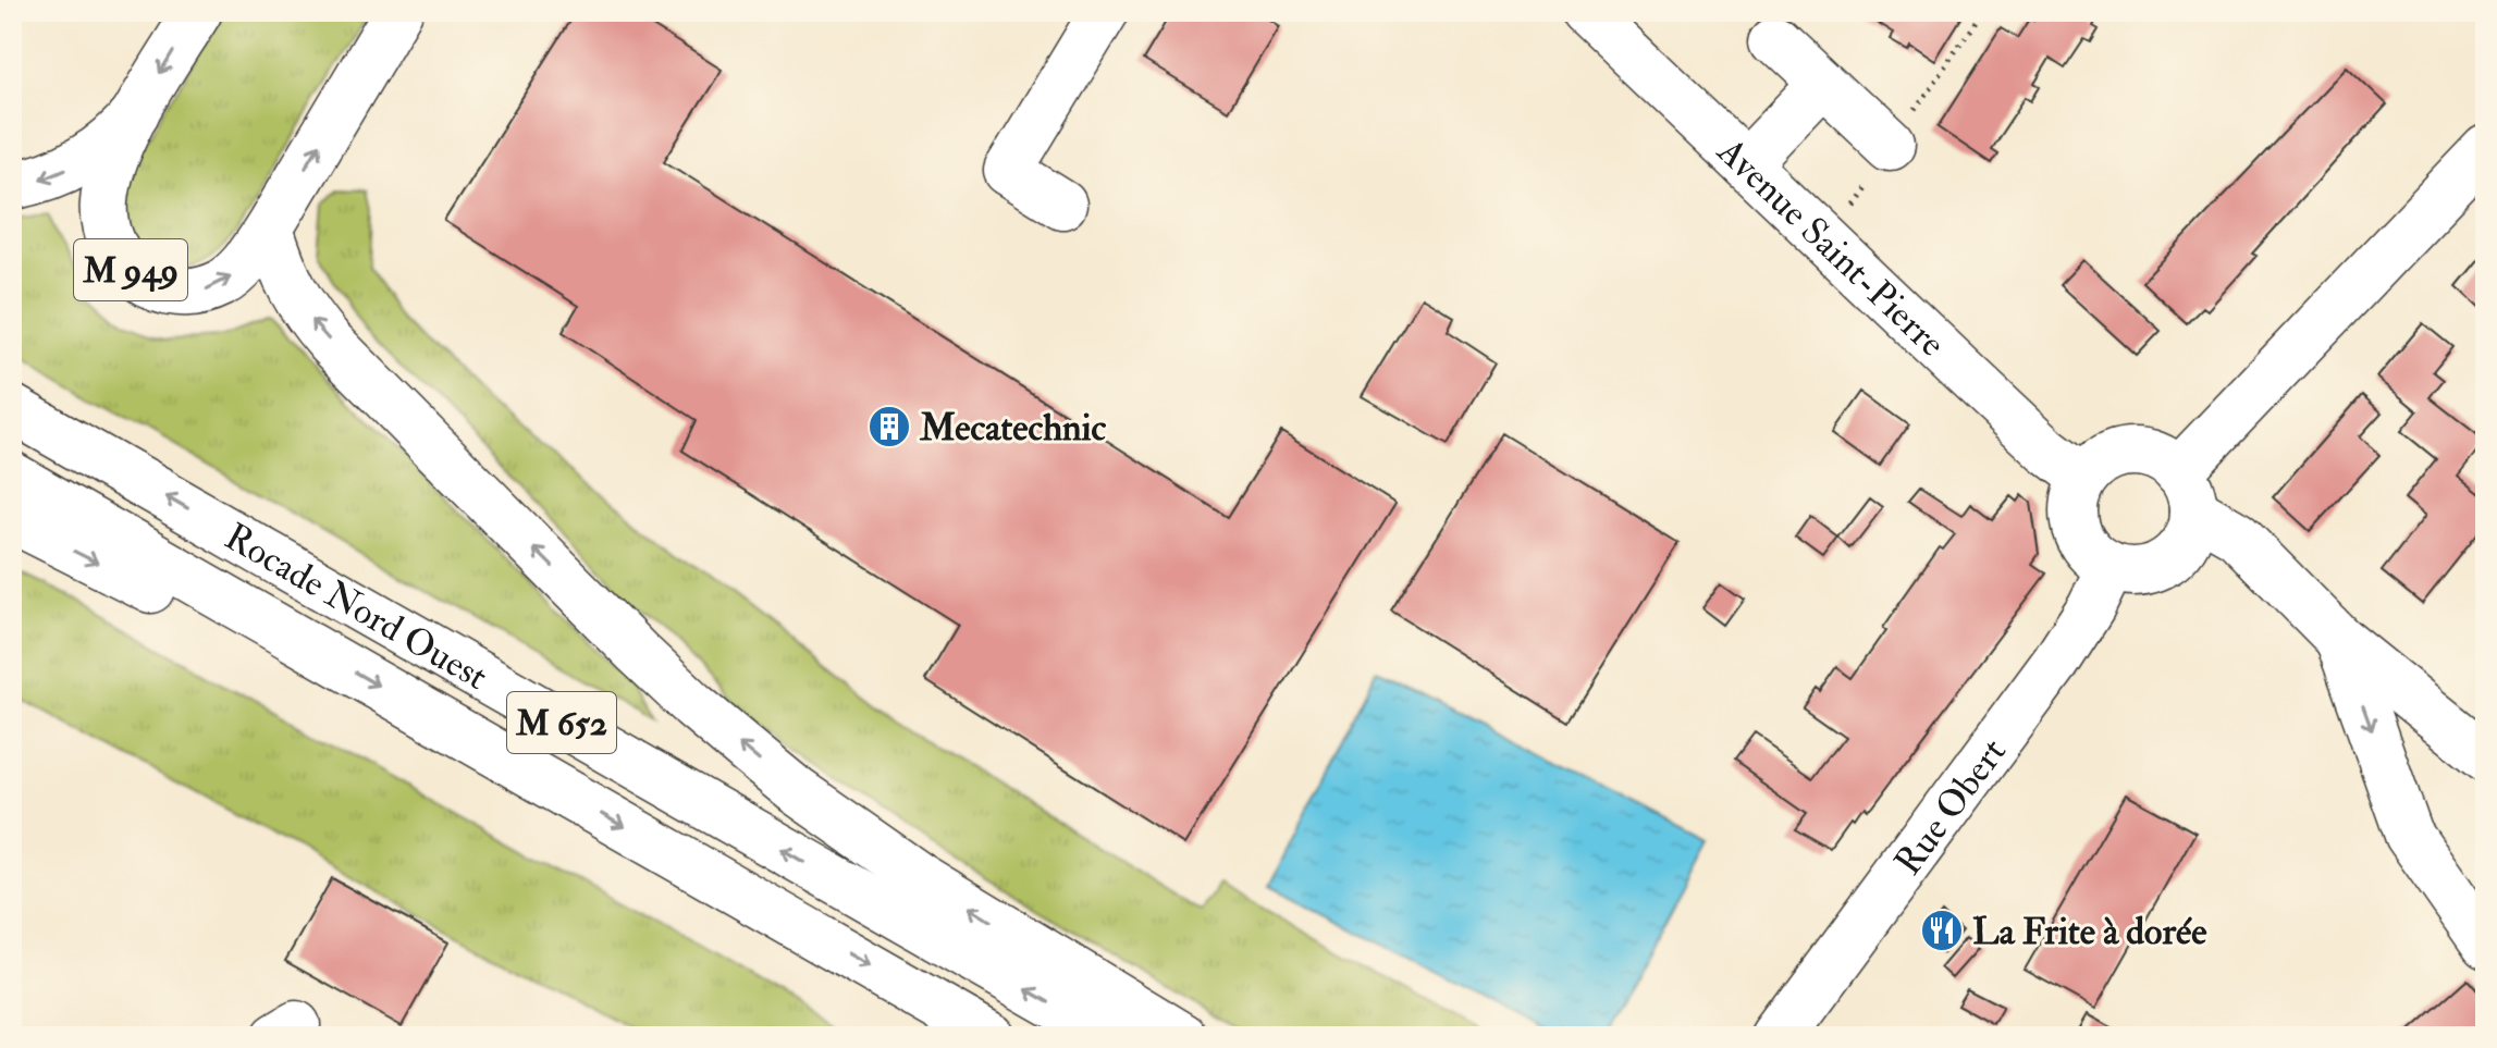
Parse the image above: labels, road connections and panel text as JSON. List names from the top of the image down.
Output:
{
  "streets": {
    "main road": [
      "Avenue Saint-Pierre",
      "M 949",
      "Rocade Nord Ouest",
      "M 652",
      "Rue Obert"
    ]
  },
  "crossings": [
    ["Avenue Saint-Pierre", "Rue Obert"]
  ],
  "places": {
    "building": ["Mecatechnic"],
    "restaurant": ["La Frite à dorée"]
  }
}
